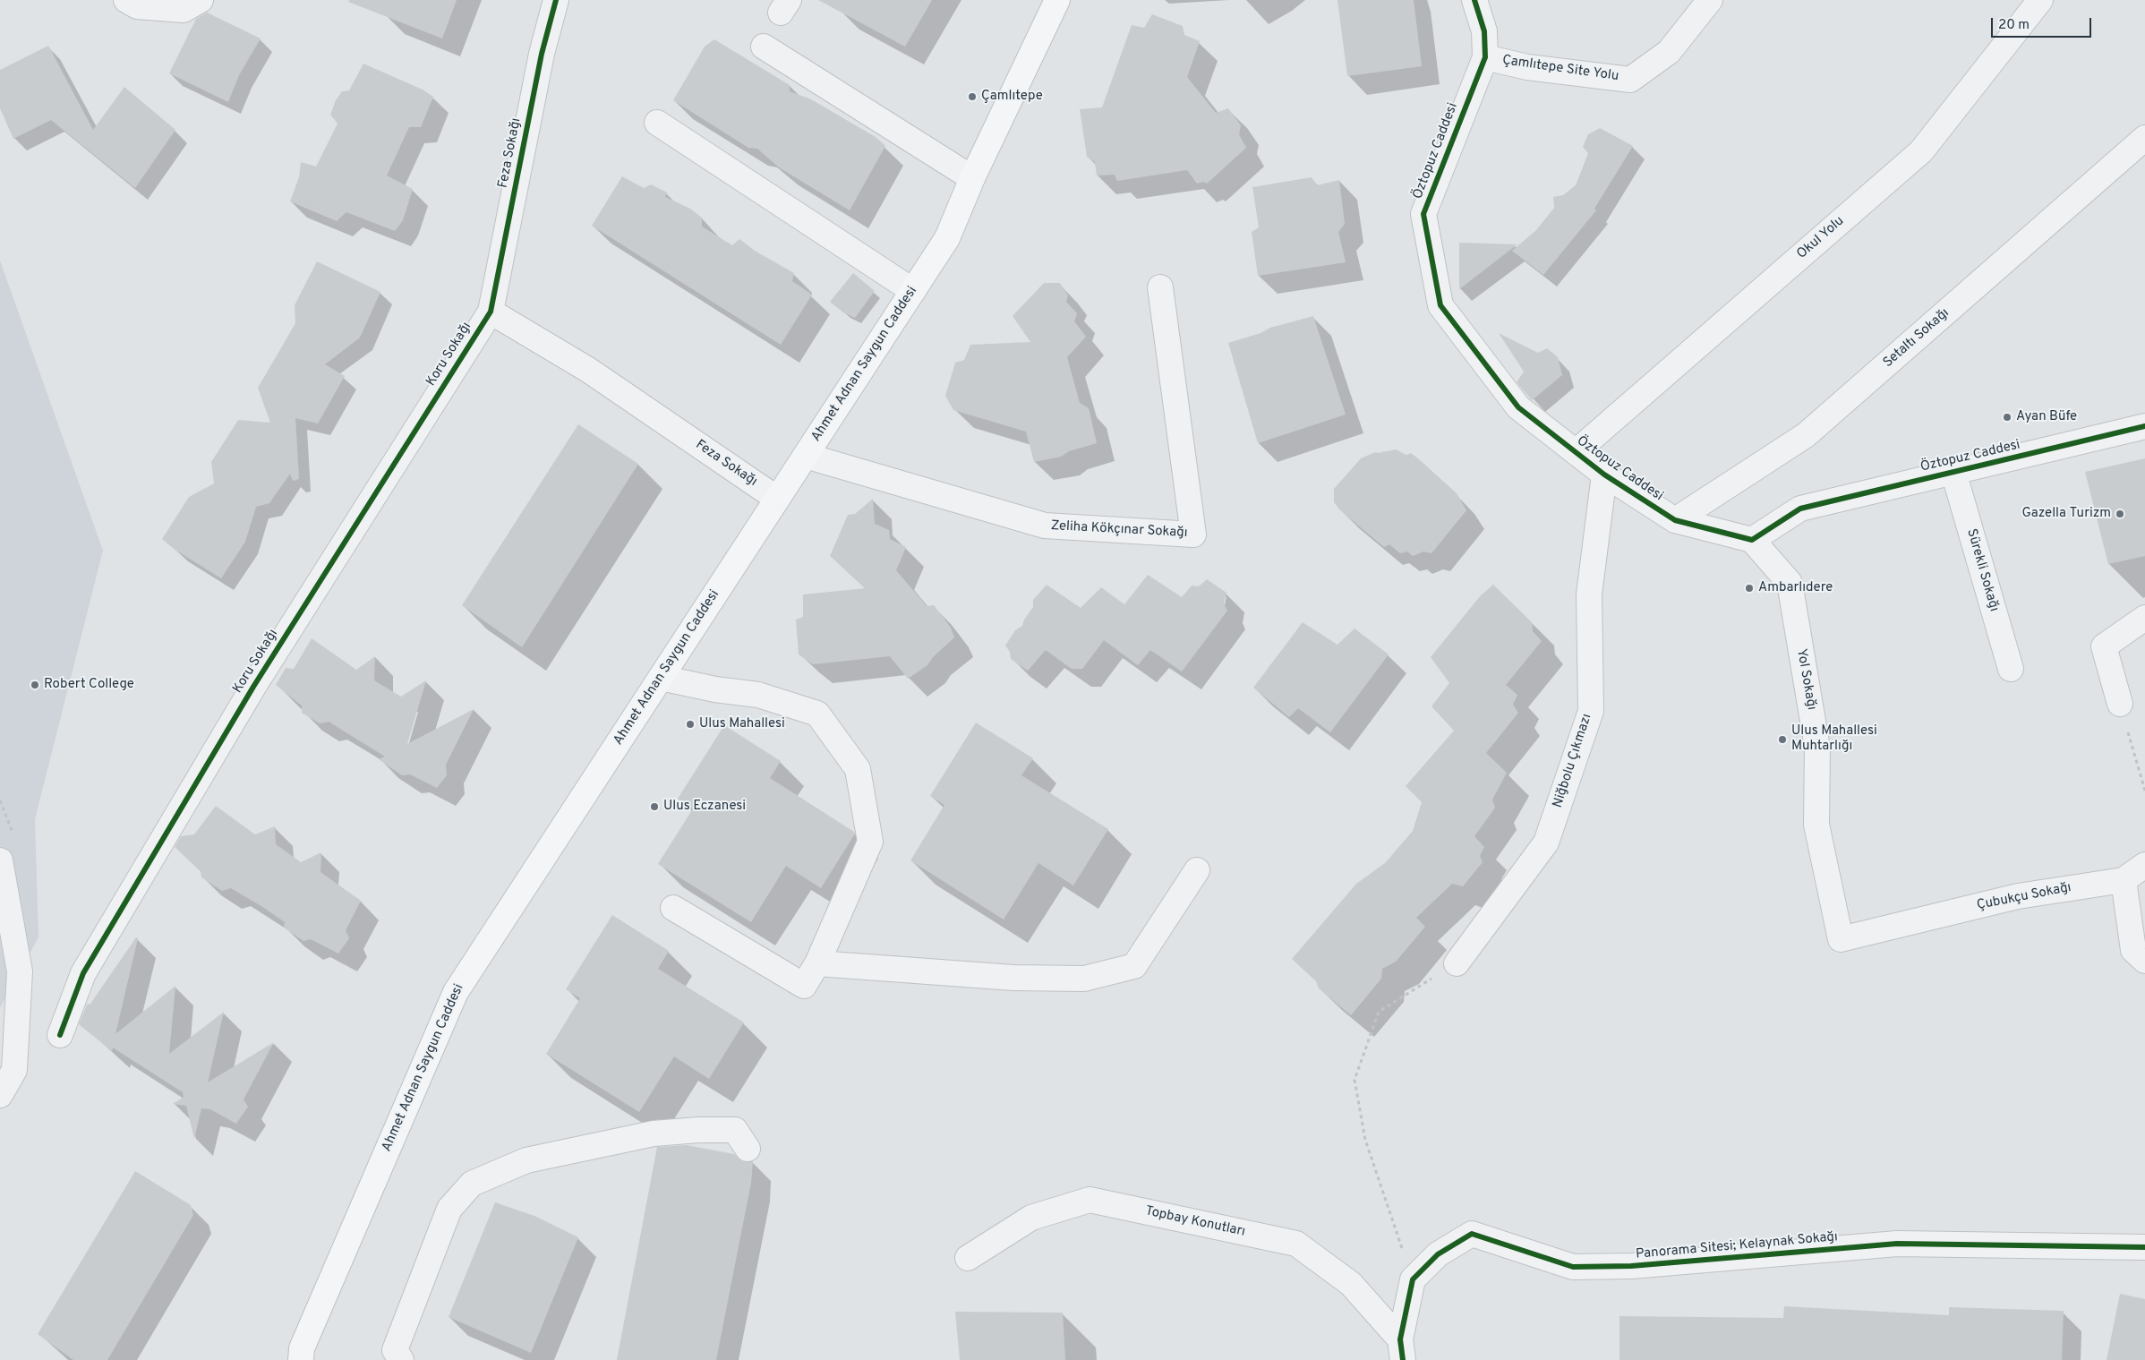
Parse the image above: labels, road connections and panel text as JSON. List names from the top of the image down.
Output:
{
  "streets": {
    "main road": ["Ahmet Adnan Saygun Caddesi"],
    "street": [
      "Çamlıtepe Site Yolu",
      "Öztopuz Caddesi",
      "Feza Sokağı",
      "Okul Yolu",
      "Setaltı Sokağı",
      "Koru Sokağı",
      "Zeliha Kökçınar Sokağı",
      "Sürekli Sokağı",
      "Yol Sokağı",
      "Niğbolu Çıkmazı",
      "Çubukçu Sokağı",
      "Topbay Konutları",
      "Panorama Sitesi; Kelaynak Sokağı"
    ]
  },
  "crossings": [
    ["Çamlıtepe Site Yolu", "Öztopuz Caddesi"],
    ["Öztopuz Caddesi", "Okul Yolu"],
    ["Öztopuz Caddesi", "Setaltı Sokağı"],
    ["Öztopuz Caddesi", "Sürekli Sokağı"],
    ["Öztopuz Caddesi", "Yol Sokağı"],
    ["Öztopuz Caddesi", "Niğbolu Çıkmazı"],
    ["Feza Sokağı", "Koru Sokağı"],
    ["Feza Sokağı", "Ahmet Adnan Saygun Caddesi"],
    ["Ahmet Adnan Saygun Caddesi", "Zeliha Kökçınar Sokağı"],
    ["Yol Sokağı", "Çubukçu Sokağı"]
  ],
  "places": [
    "Çamlıtepe",
    "Ayan Büfe",
    "Gazella Turizm",
    "Ambarlıdere",
    "Robert College",
    "Ulus Mahallesi",
    "Ulus Mahallesi Muhtarlığı",
    "Ulus Eczanesi"
  ],
  "scale_bar": "20 m"
}
